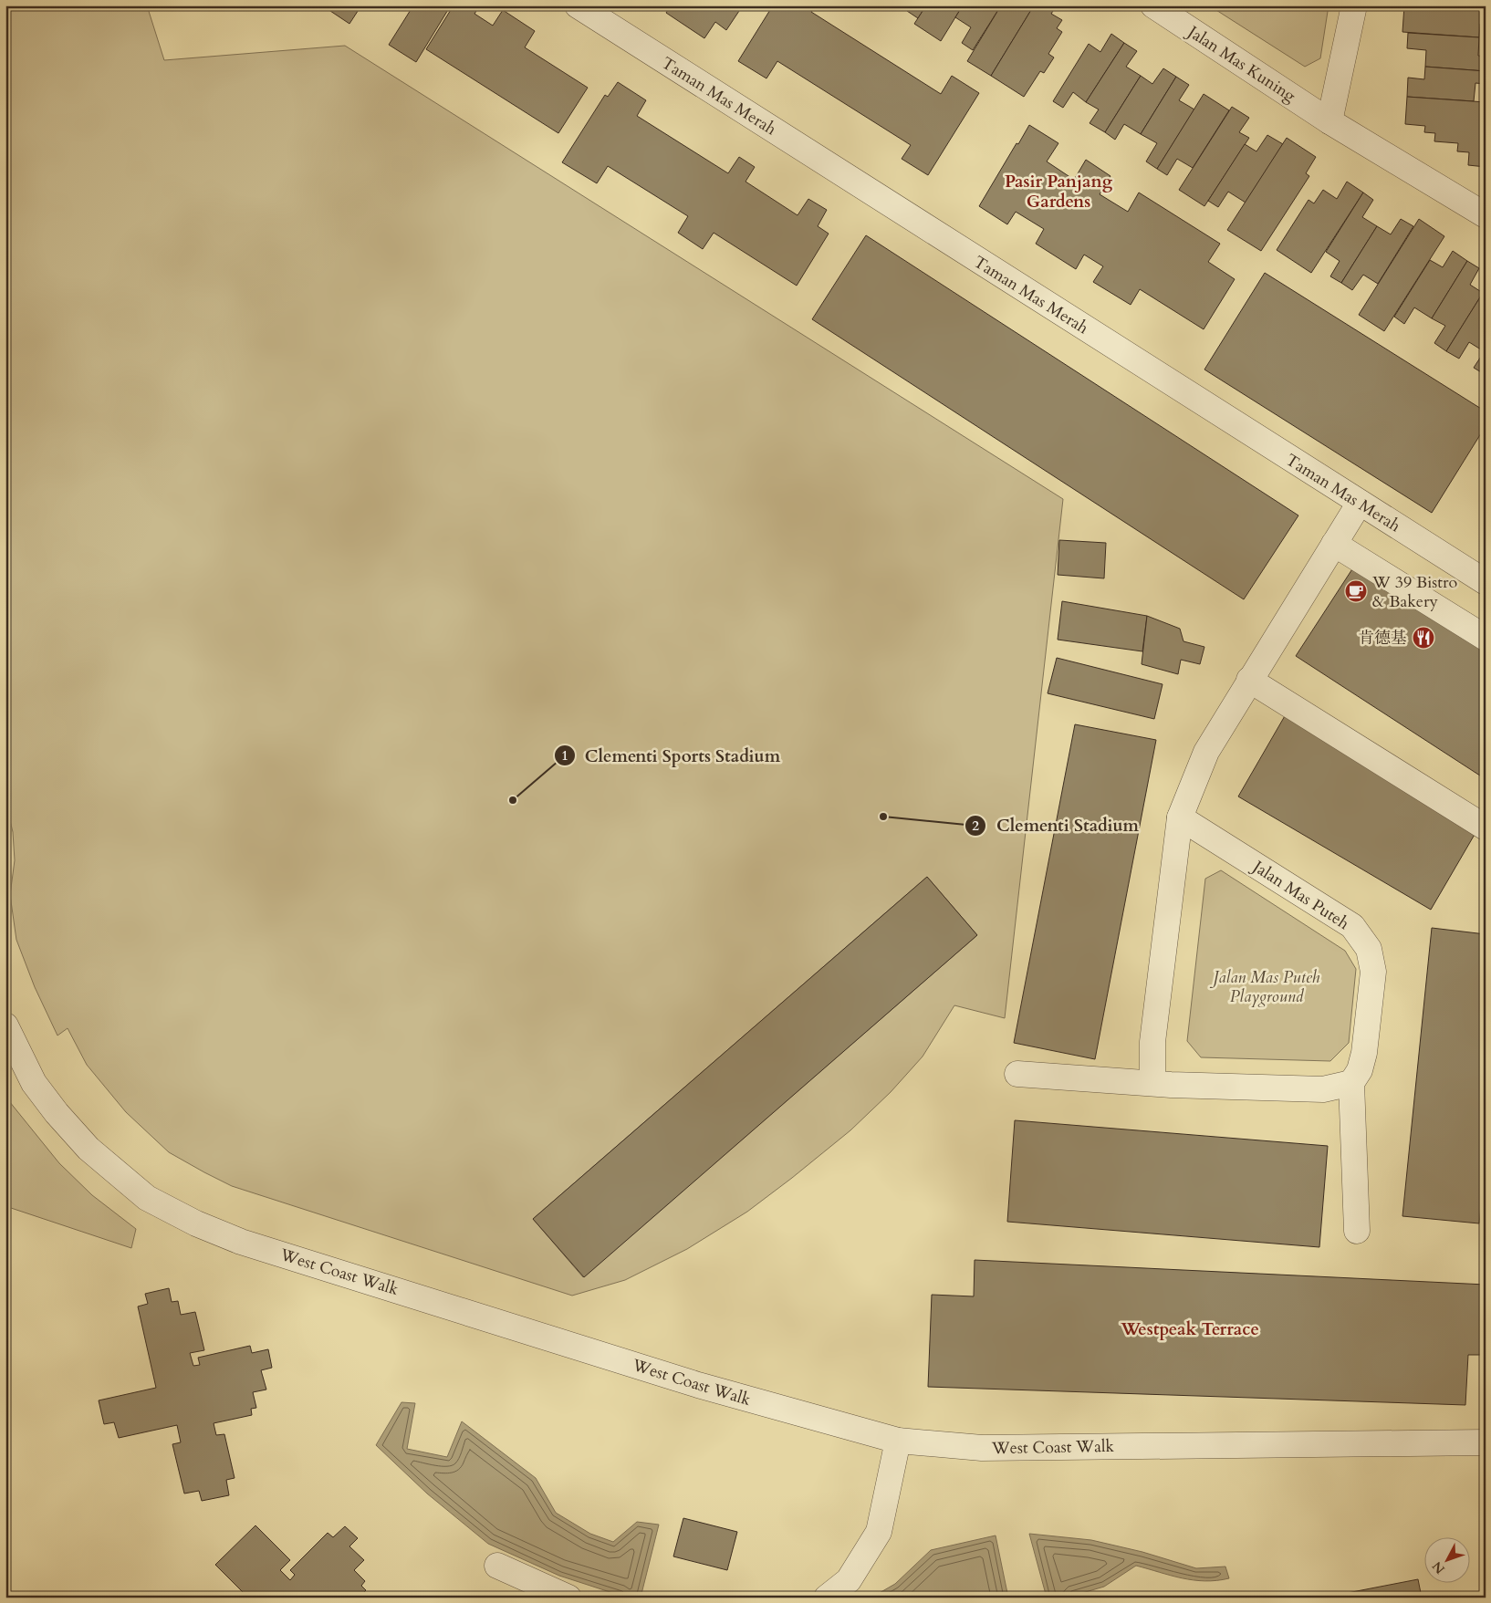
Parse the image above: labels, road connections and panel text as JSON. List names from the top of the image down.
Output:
{
  "streets": {
    "street": [
      "Jalan Mas Kuning",
      "Taman Mas Merah",
      "Jalan Mas Puteh",
      "West Coast Walk"
    ]
  },
  "districts": ["Pasir Panjang Gardens", "Westpeak Terrace"],
  "parks": ["Jalan Mas Puteh Playground"],
  "places": {
    "cafe": ["W 39 Bistro & Bakery"],
    "restaurant": ["肯德基"],
    "other": ["Clementi Sports Stadium", "Clementi Stadium"]
  },
  "north": "bottom left"
}
